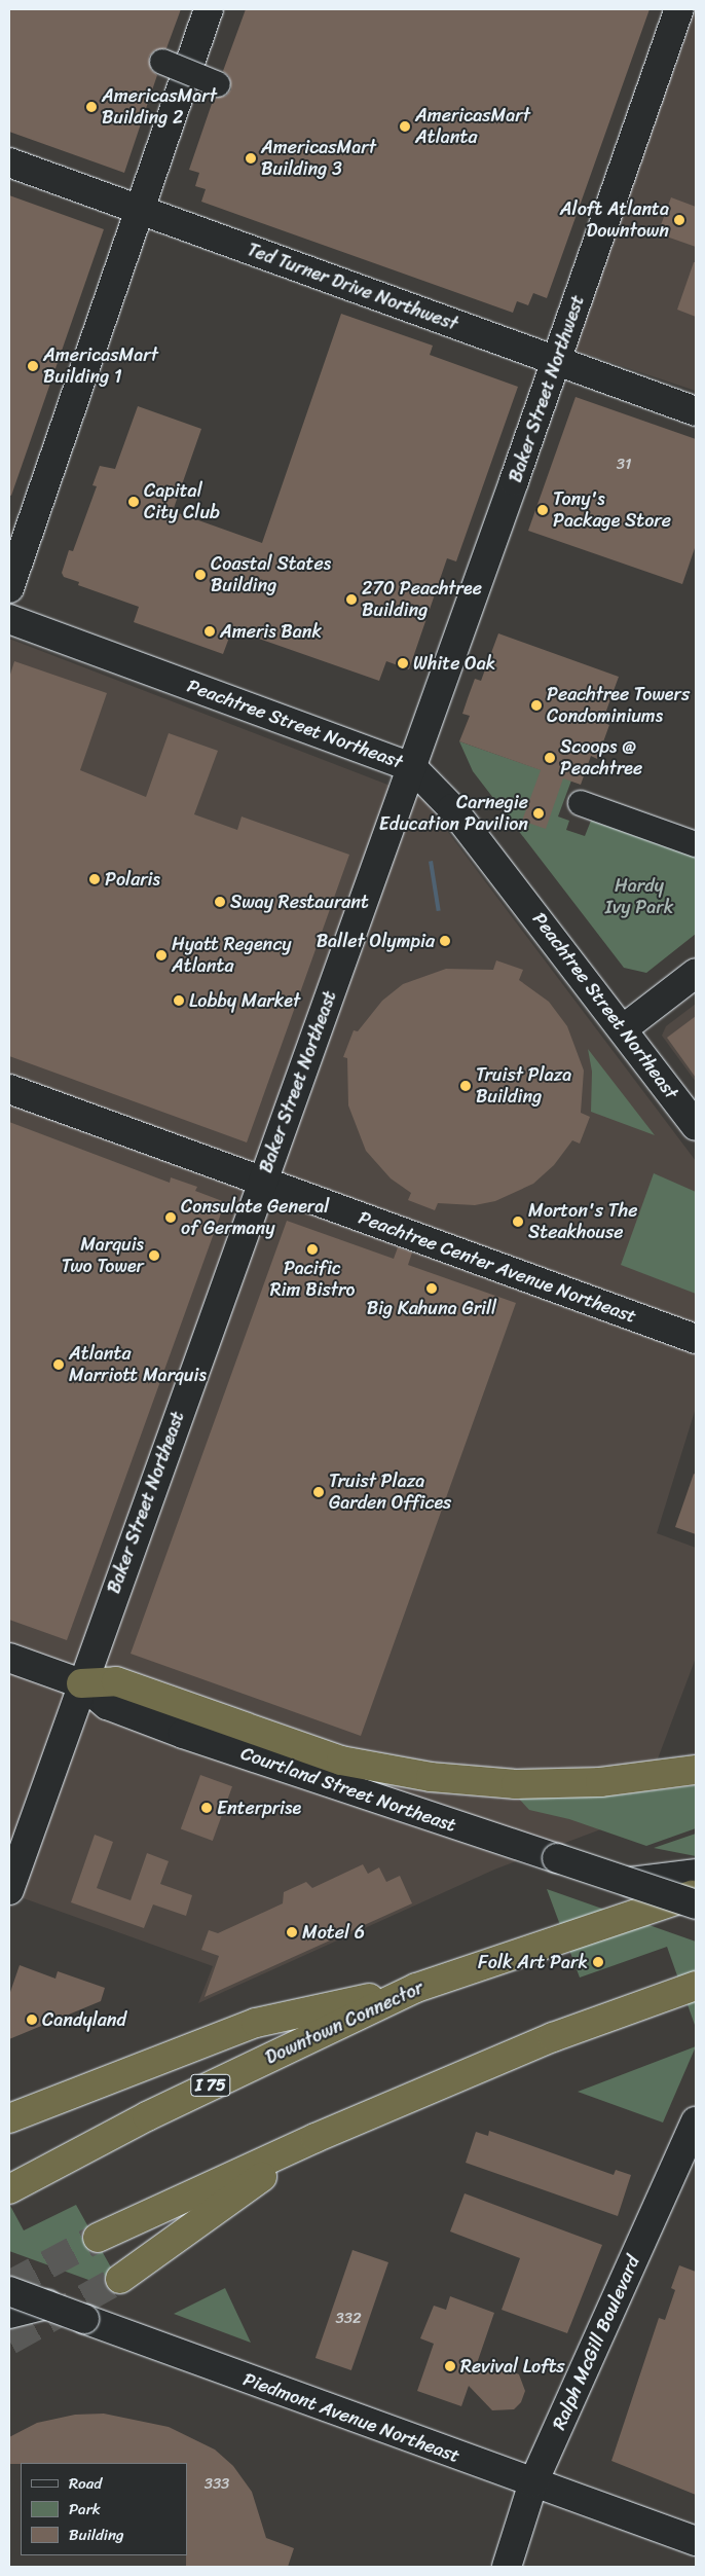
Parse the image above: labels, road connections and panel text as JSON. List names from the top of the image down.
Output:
{
  "streets": {
    "highway": ["Downtown Connector", "I 75"],
    "main road": [
      "Ted Turner Drive Northwest",
      "Baker Street Northwest",
      "Peachtree Street Northeast",
      "Baker Street Northeast",
      "Peachtree Center Avenue Northeast",
      "Courtland Street Northeast",
      "Ralph McGill Boulevard",
      "Piedmont Avenue Northeast"
    ]
  },
  "crossings": [
    ["Ted Turner Drive Northwest", "Baker Street Northwest"],
    ["Baker Street Northwest", "Peachtree Street Northeast"],
    ["Baker Street Northwest", "Baker Street Northeast"],
    ["Peachtree Street Northeast", "Baker Street Northeast"],
    ["Baker Street Northeast", "Peachtree Center Avenue Northeast"],
    ["Baker Street Northeast", "Courtland Street Northeast"],
    ["Ralph McGill Boulevard", "Piedmont Avenue Northeast"]
  ],
  "parks": ["Hardy Ivy Park"],
  "places": [
    "AmericasMart Building 2",
    "AmericasMart Atlanta",
    "AmericasMart Building 3",
    "Aloft Atlanta Downtown",
    "AmericasMart Building 1",
    "Capital City Club",
    "Tony's Package Store",
    "Coastal States Building",
    "270 Peachtree Building",
    "Ameris Bank",
    "White Oak",
    "Peachtree Towers Condominiums",
    "Scoops @ Peachtree",
    "Carnegie Education Pavilion",
    "Polaris",
    "Sway Restaurant",
    "Ballet Olympia",
    "Hyatt Regency Atlanta",
    "Lobby Market",
    "Truist Plaza Building",
    "Consulate General of Germany",
    "Morton's The Steakhouse",
    "Pacific Rim Bistro",
    "Marquis Two Tower",
    "Big Kahuna Grill",
    "Atlanta Marriott Marquis",
    "Truist Plaza Garden Offices",
    "Enterprise",
    "Motel 6",
    "Folk Art Park",
    "Candyland",
    "Revival Lofts"
  ],
  "house_numbers": ["31", "332", "333"],
  "legend": ["Road", "Park", "Building"]
}
